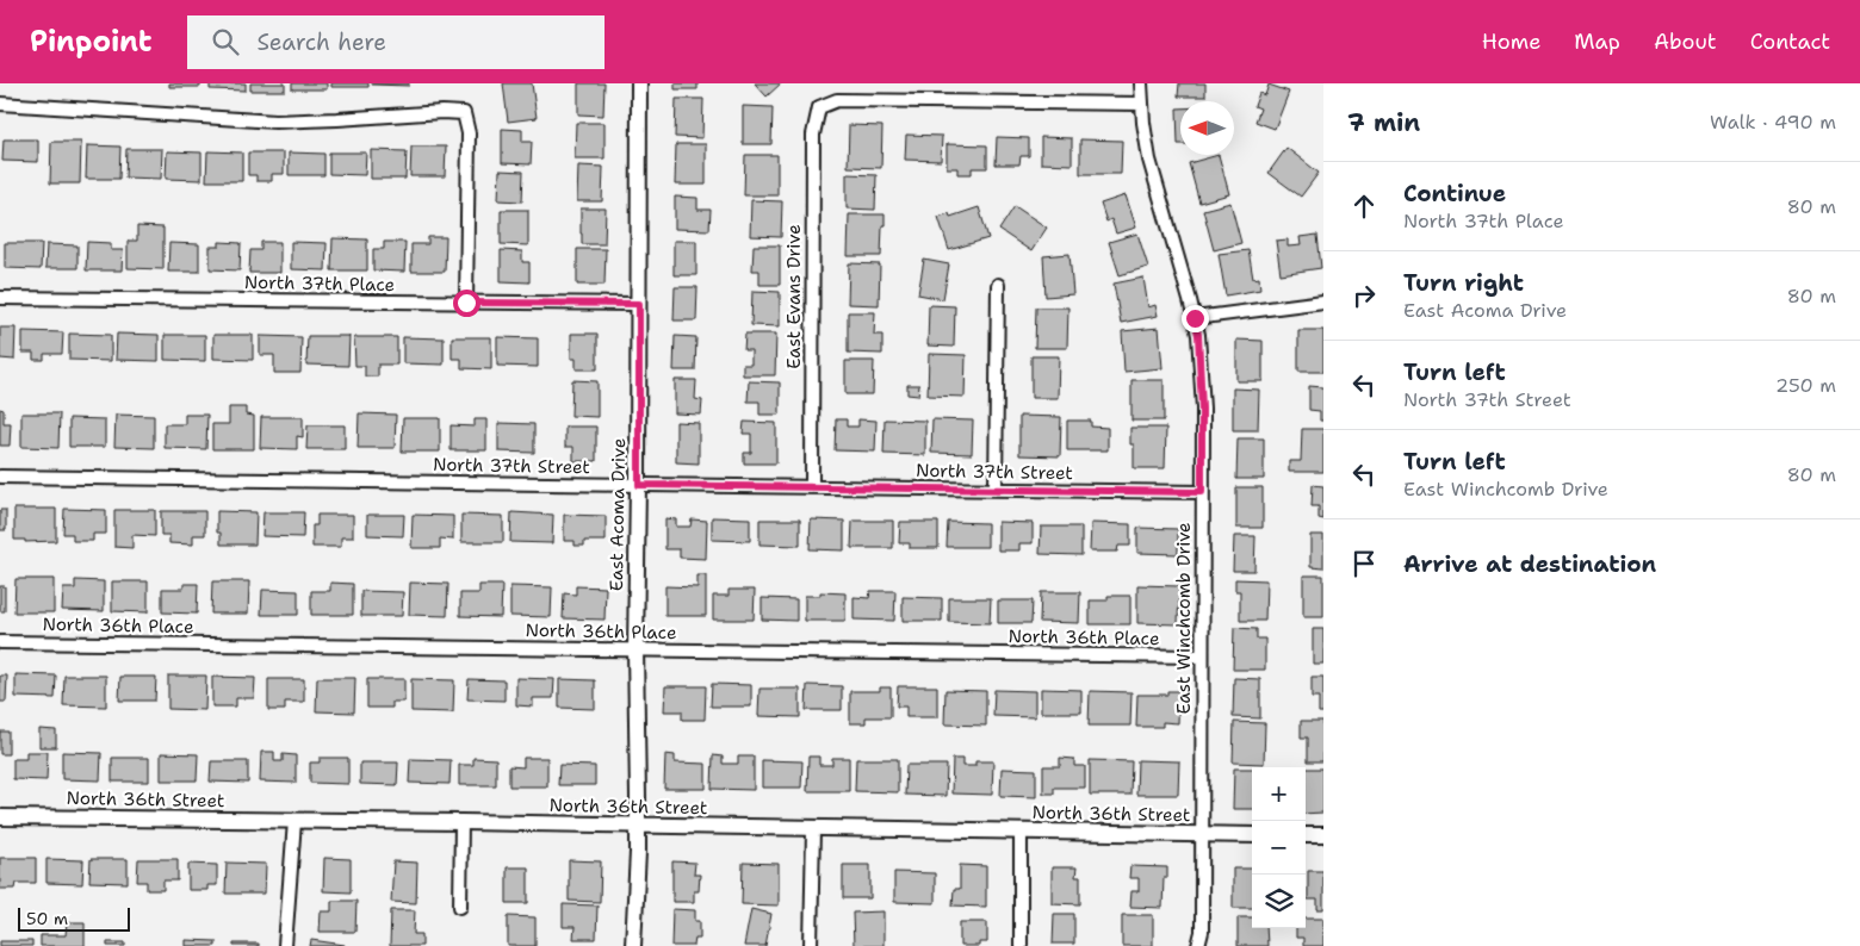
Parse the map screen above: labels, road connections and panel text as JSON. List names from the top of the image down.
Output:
{
  "streets": {
    "street": [
      "North 37th Place",
      "East Evans Drive",
      "North 37th Street",
      "East Acoma Drive",
      "East Winchcomb Drive",
      "North 36th Place",
      "North 36th Street"
    ]
  },
  "crossings": [
    ["North 37th Place", "East Acoma Drive"],
    ["East Evans Drive", "North 37th Street"],
    ["East Evans Drive", "East Winchcomb Drive"],
    ["North 37th Street", "East Acoma Drive"],
    ["North 37th Street", "East Winchcomb Drive"],
    ["East Acoma Drive", "North 36th Place"],
    ["East Acoma Drive", "North 36th Street"],
    ["East Winchcomb Drive", "North 36th Place"],
    ["East Winchcomb Drive", "North 36th Street"]
  ],
  "scale_bar": "50 m",
  "north": "left",
  "page": {
    "header": "Pinpoint",
    "search": "Search here",
    "nav": [
      "Home",
      "Map",
      "About",
      "Contact"
    ],
    "heading": ["7 min", "Walk · 490 m"],
    "list": [
      ["Continue", "North 37th Place", "80 m"],
      ["Turn right", "East Acoma Drive", "80 m"],
      ["Turn left", "North 37th Street", "250 m"],
      ["Turn left", "East Winchcomb Drive", "80 m"],
      "Arrive at destination"
    ],
    "map_buttons": ["+", "−"],
    "scale": "50 m"
  }
}
